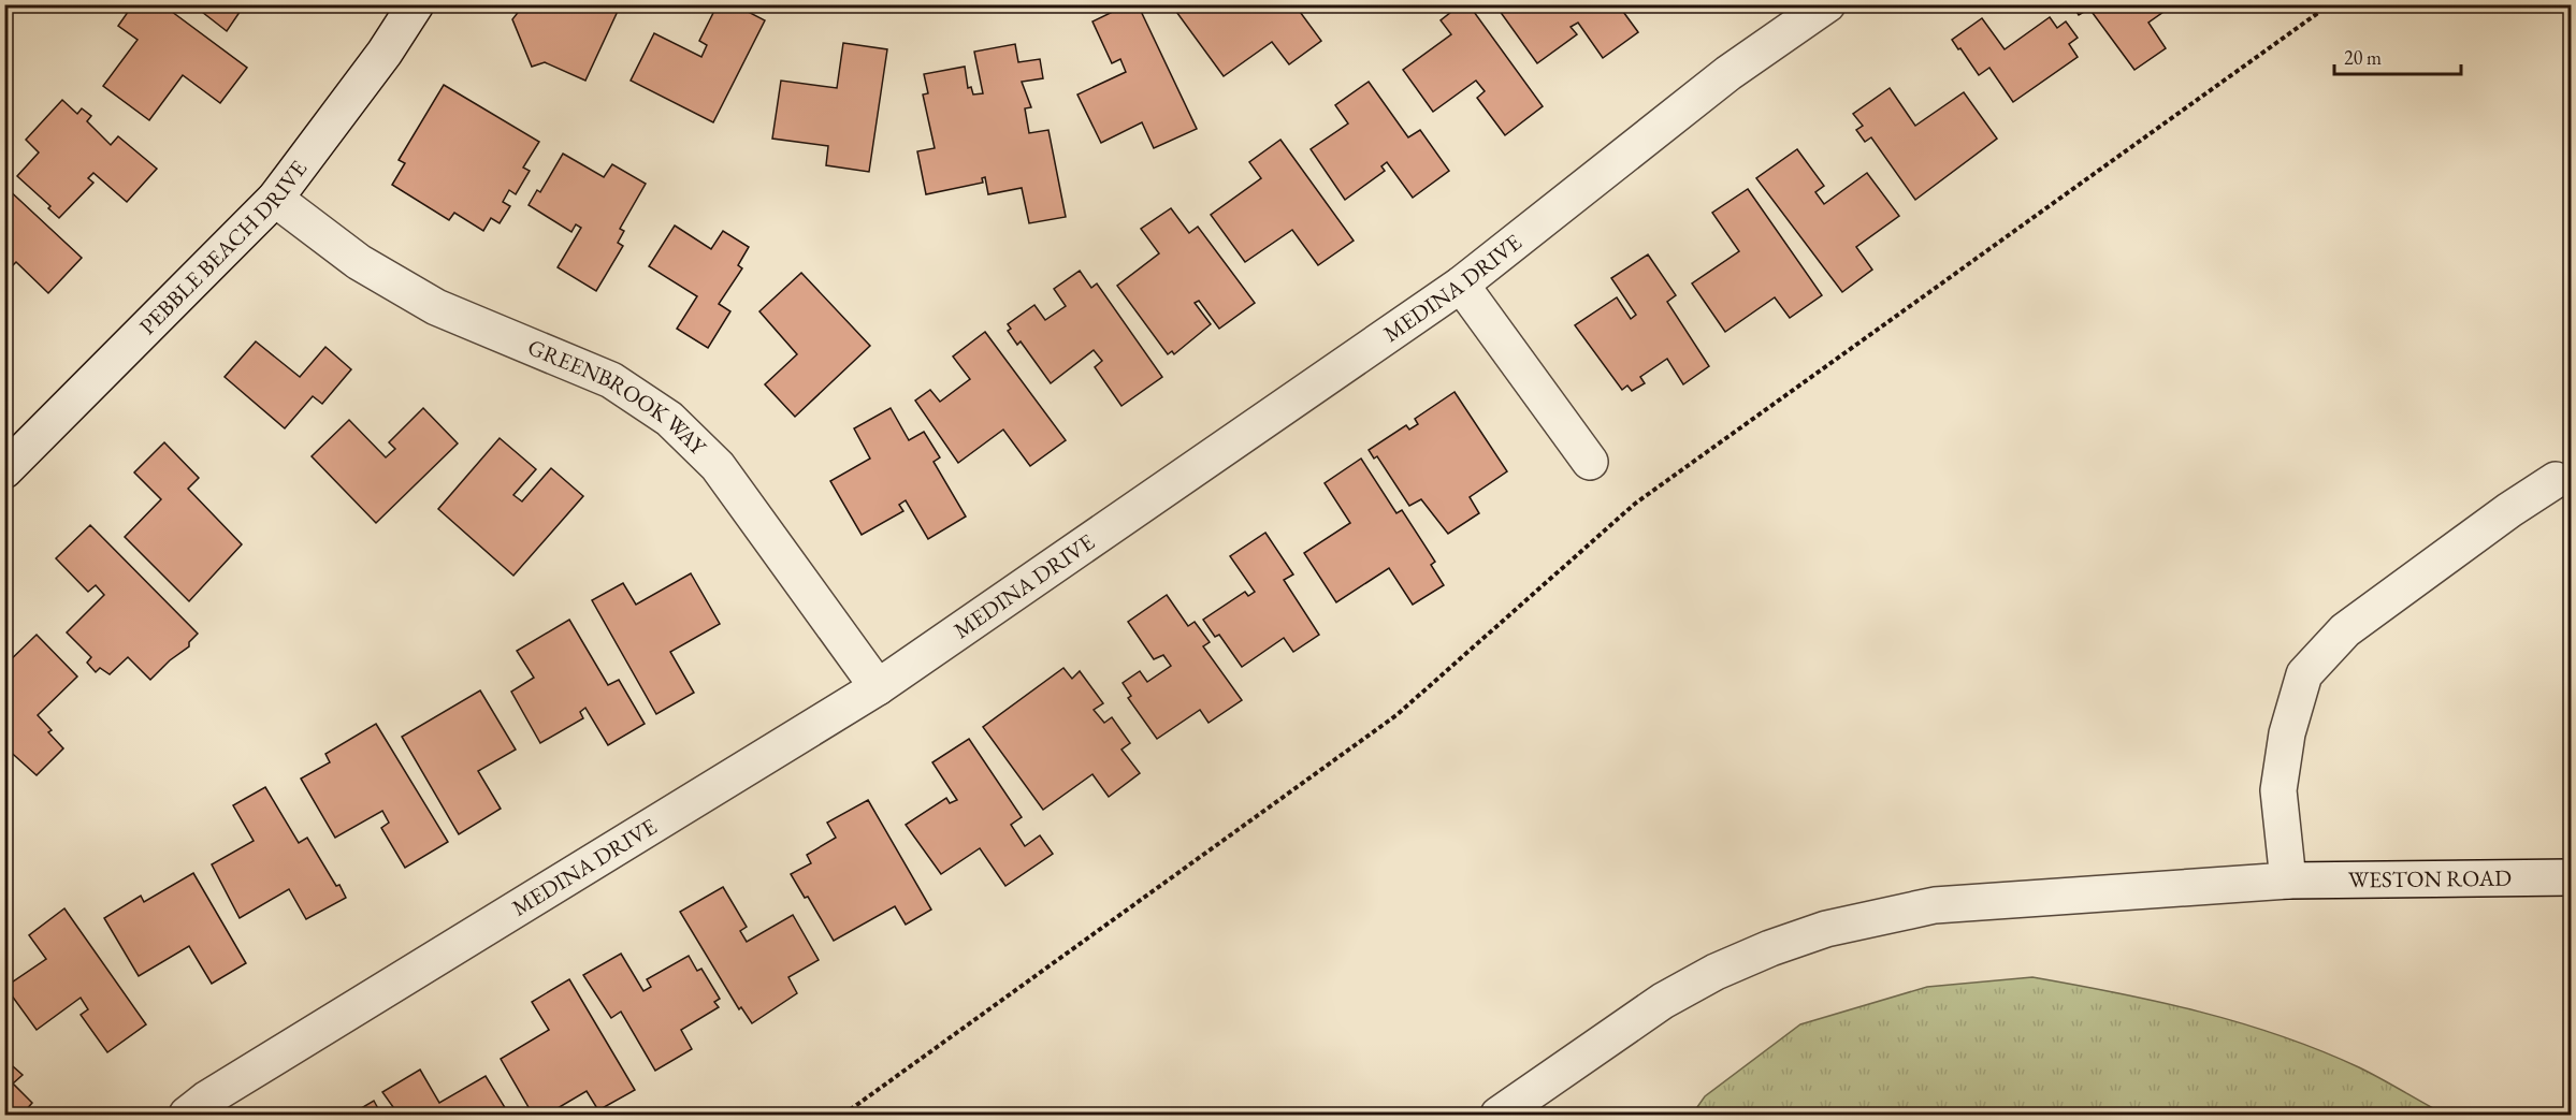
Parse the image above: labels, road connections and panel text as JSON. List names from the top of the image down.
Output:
{
  "streets": {
    "street": [
      "PEBBLE BEACH DRIVE",
      "MEDINA DRIVE",
      "GREENBROOK WAY",
      "WESTON ROAD"
    ]
  },
  "crossings": [
    ["PEBBLE BEACH DRIVE", "GREENBROOK WAY"],
    ["MEDINA DRIVE", "GREENBROOK WAY"]
  ],
  "scale_bar": "20 m"
}
